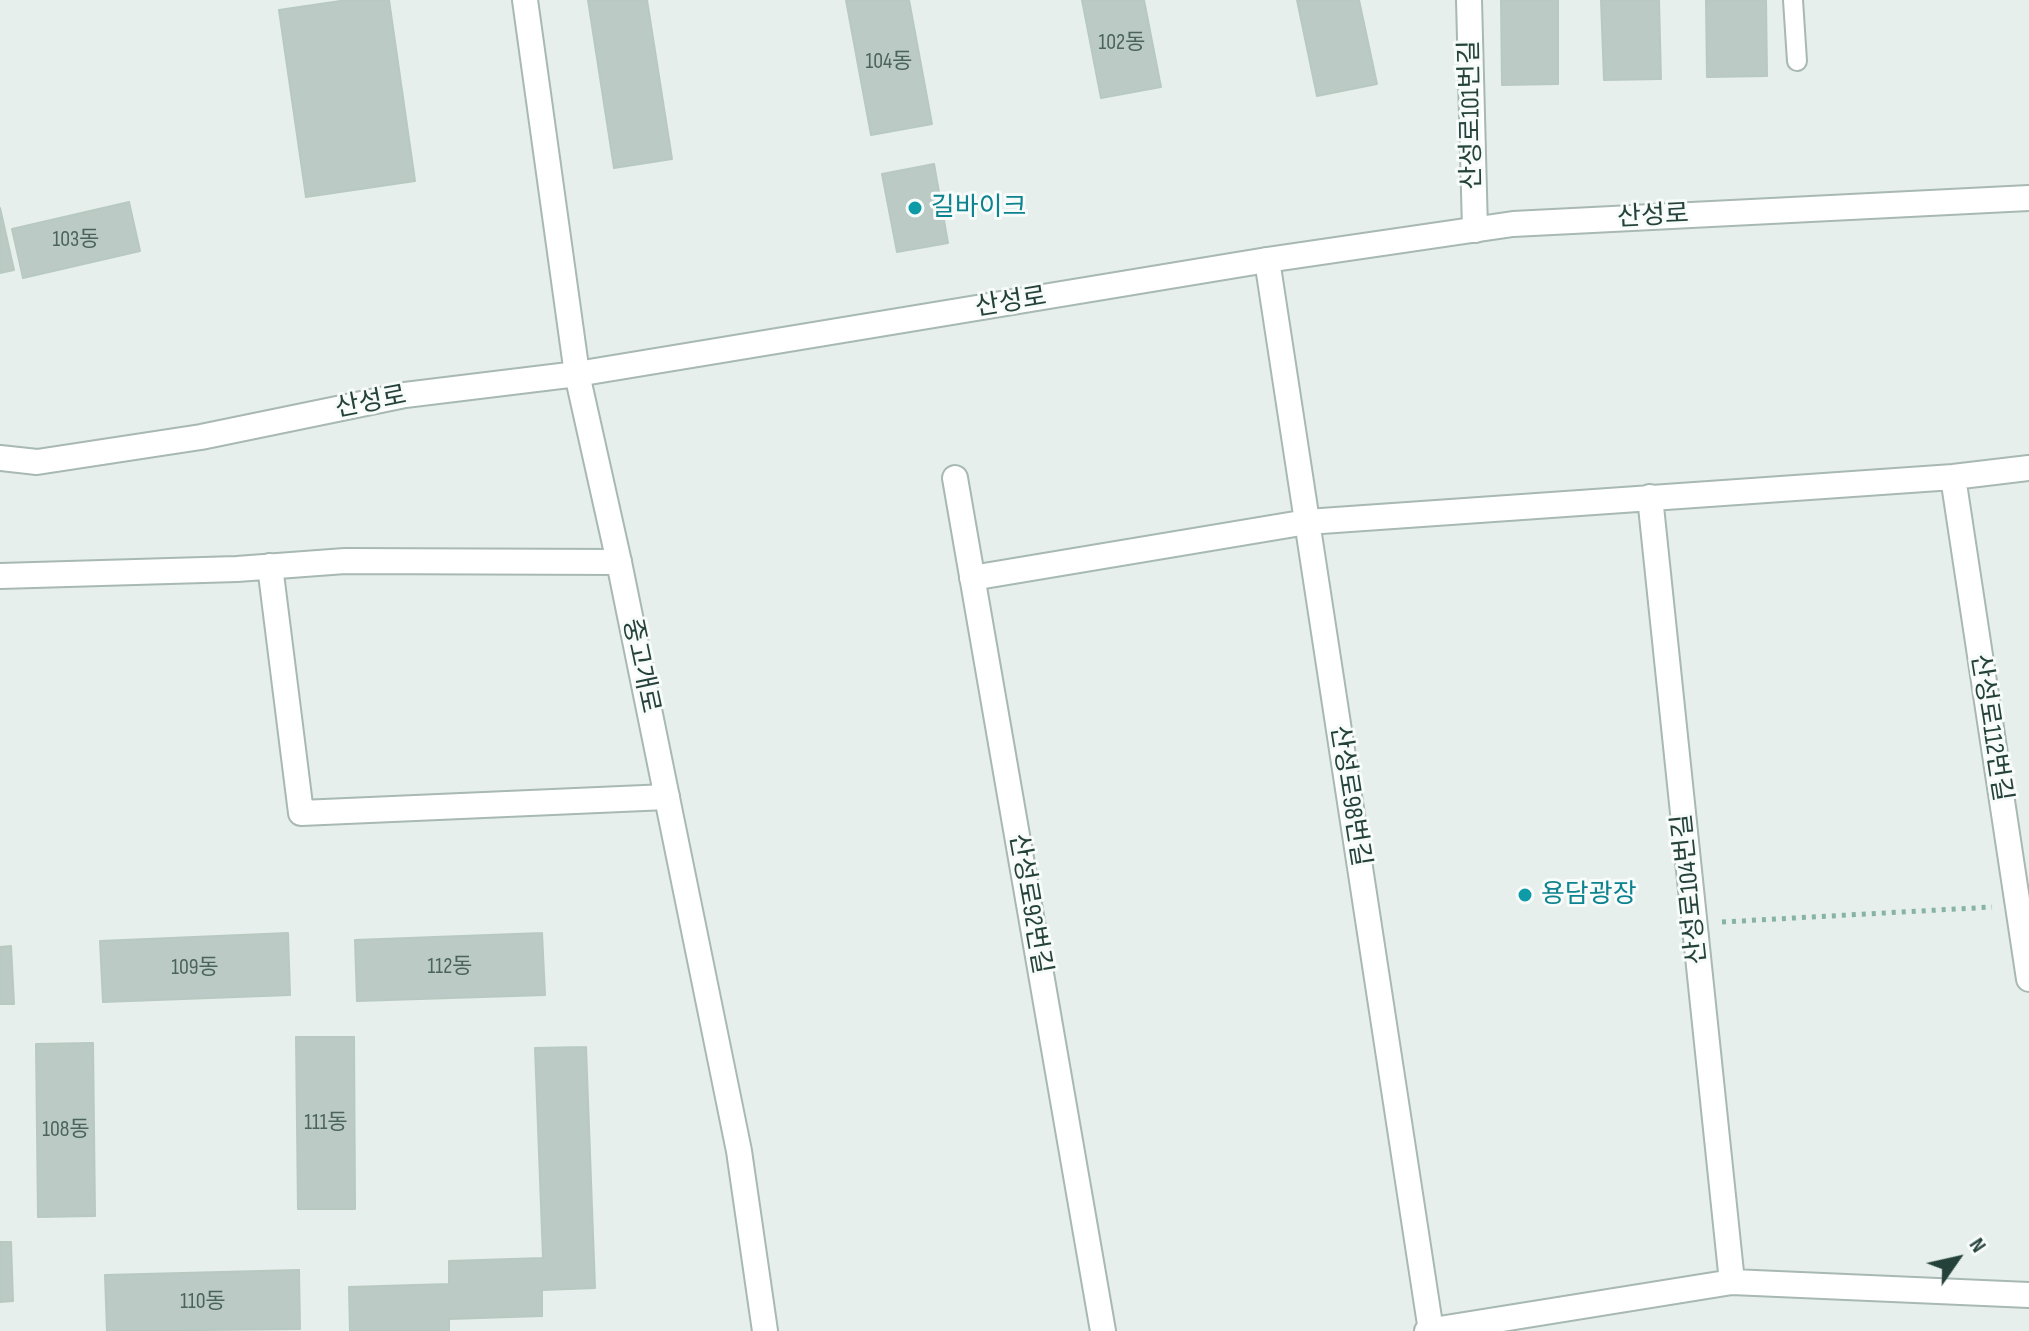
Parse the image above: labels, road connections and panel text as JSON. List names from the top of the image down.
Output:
{
  "streets": {
    "street": [
      "산성로101번길",
      "산성로",
      "중고개로",
      "산성로112번길",
      "산성로98번길",
      "산성로104번길",
      "산성로92번길"
    ]
  },
  "crossings": [
    ["산성로101번길", "산성로"],
    ["산성로", "중고개로"],
    ["산성로", "산성로98번길"]
  ],
  "places": ["길바이크", "용담광장"],
  "house_numbers": [
    "102동",
    "104동",
    "103동",
    "112동",
    "109동",
    "111동",
    "108동",
    "110동"
  ],
  "north": "top right"
}
